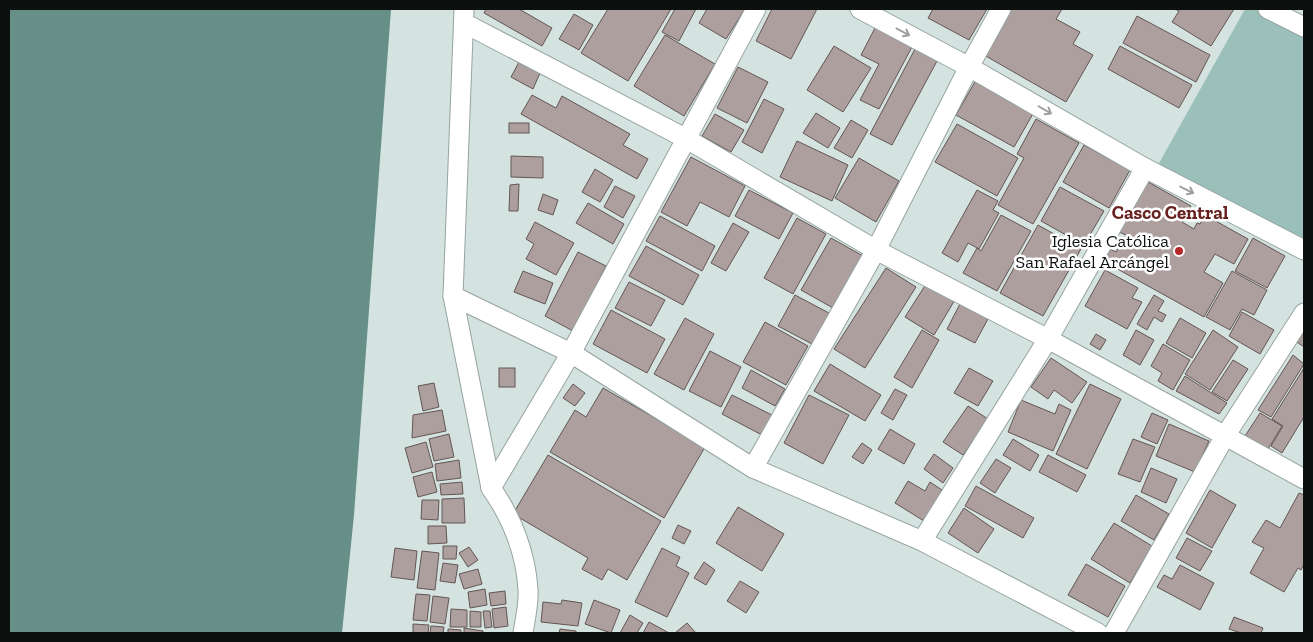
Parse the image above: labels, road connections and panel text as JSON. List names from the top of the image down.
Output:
{
  "districts": ["Casco Central"],
  "places": ["Iglesia Católica San Rafael Arcángel"]
}
